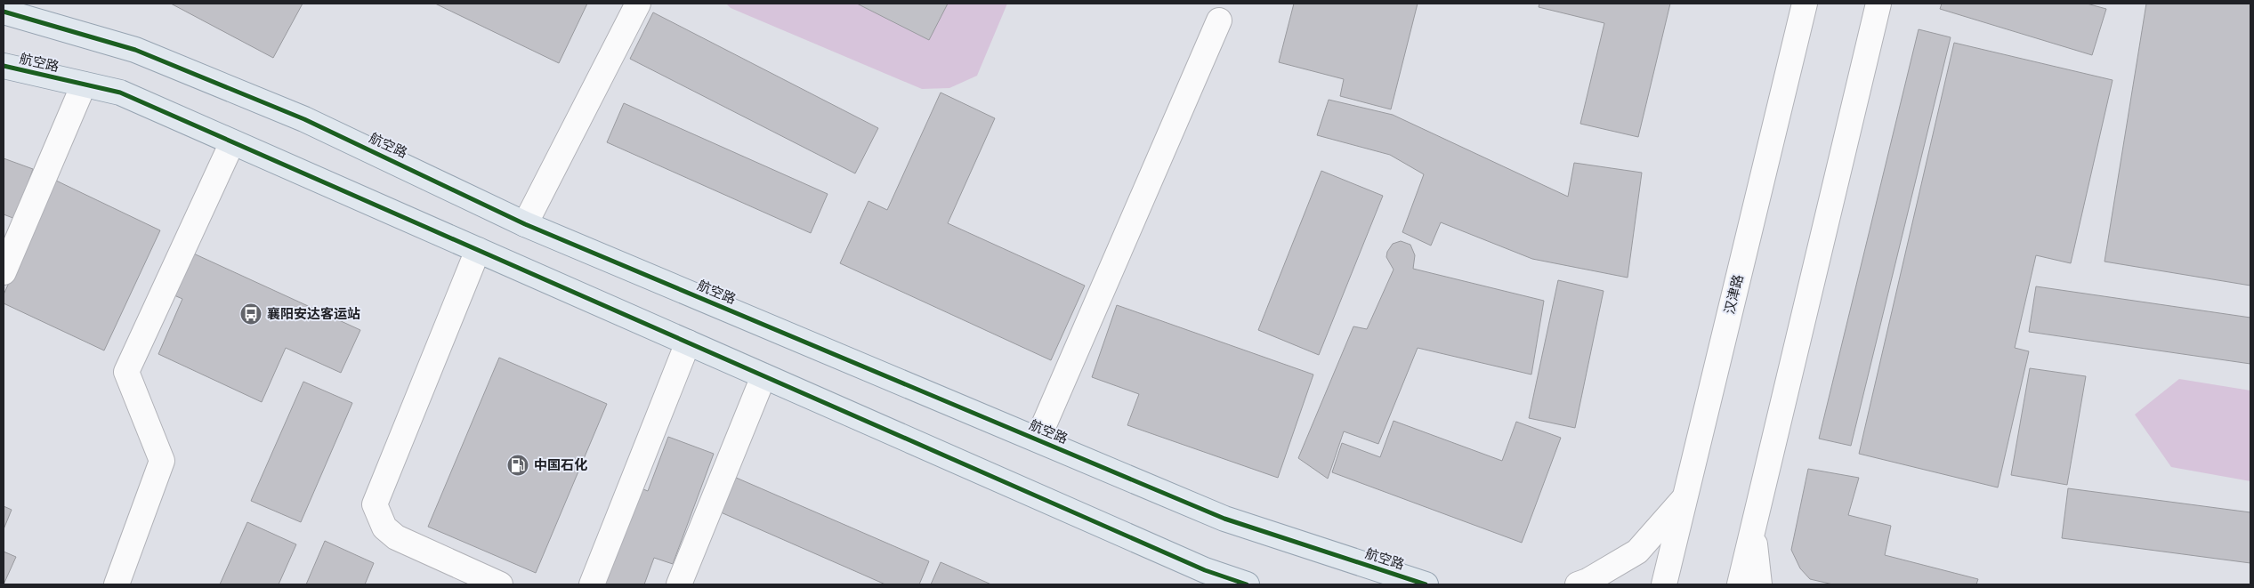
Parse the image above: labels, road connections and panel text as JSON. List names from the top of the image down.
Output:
{
  "streets": {
    "main road": ["航空路"],
    "street": ["汉津路"]
  },
  "places": {
    "bus stop": ["襄阳安达客运站"],
    "fuel station": ["中国石化"]
  }
}
